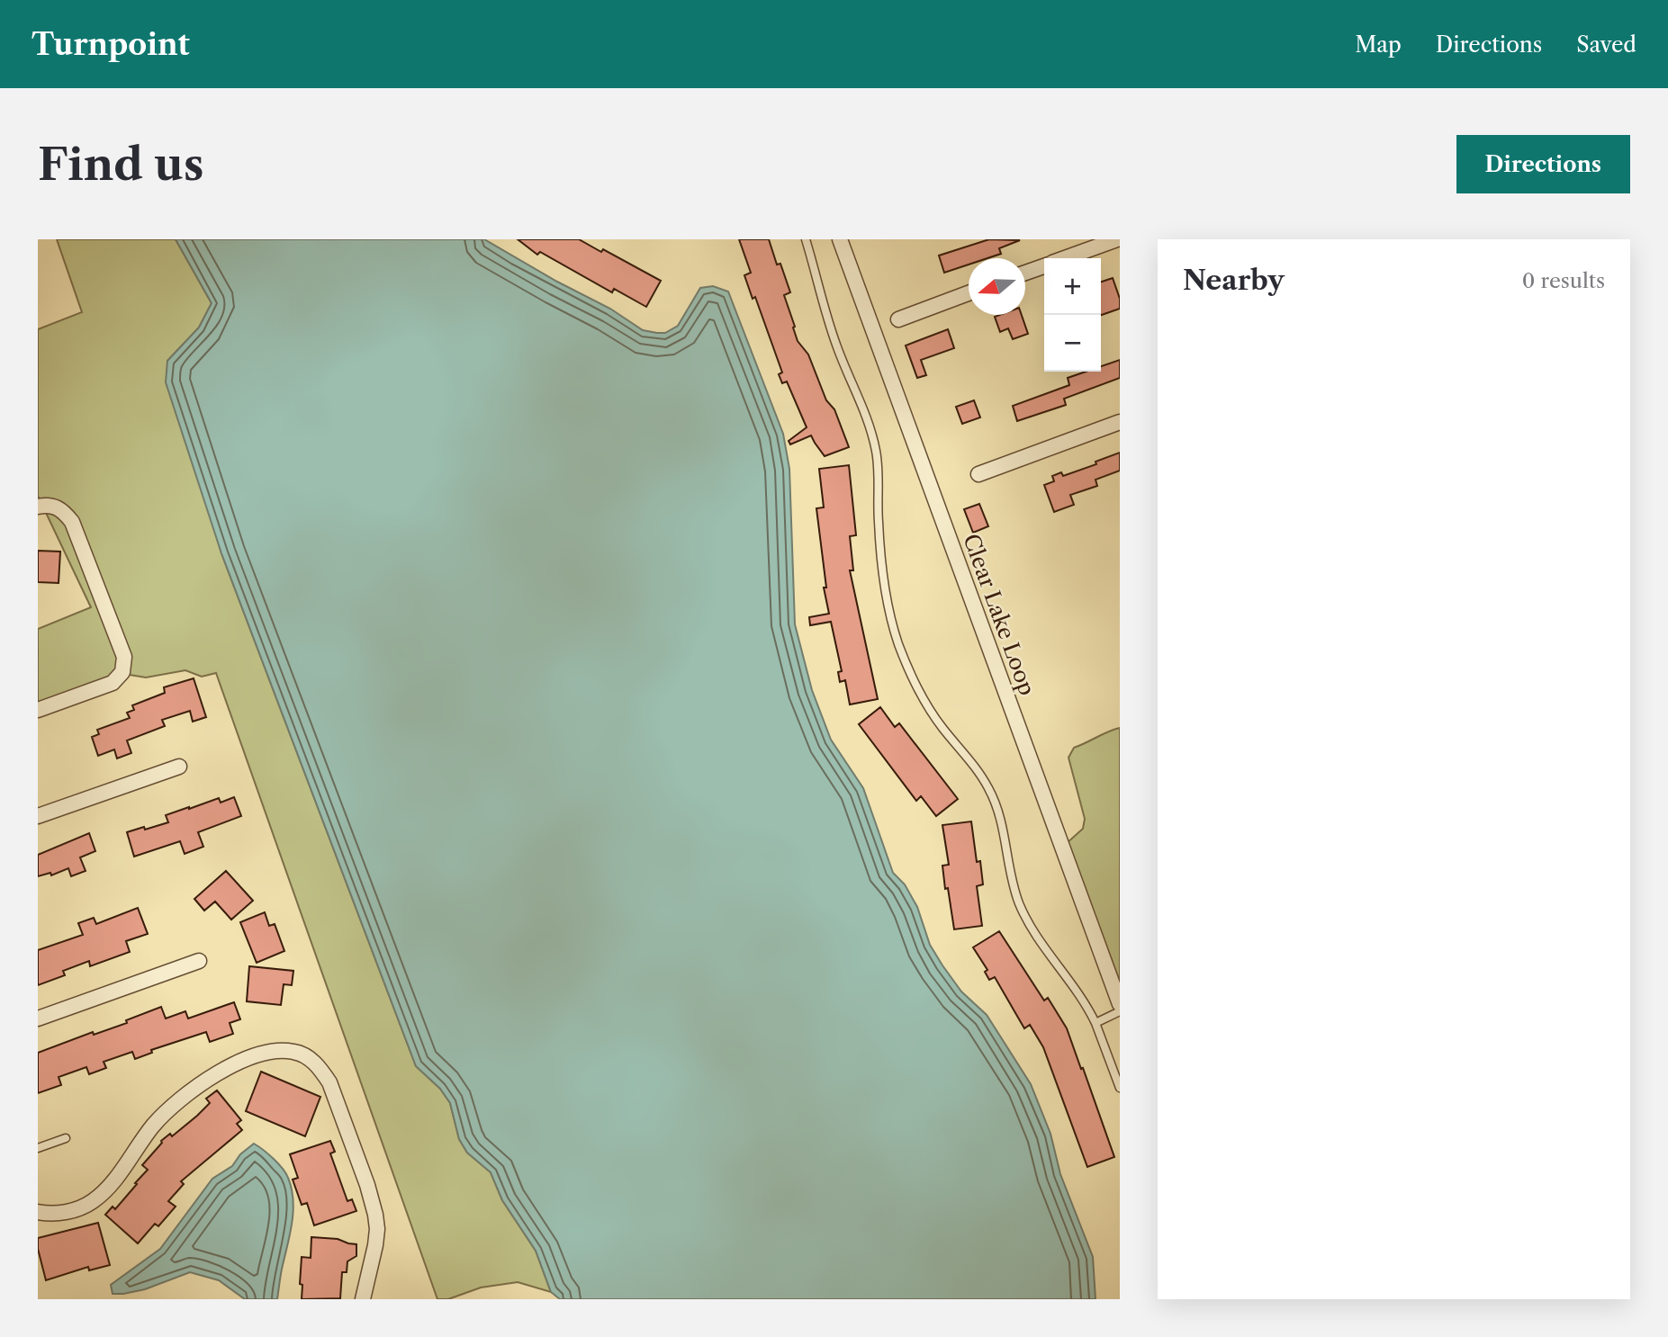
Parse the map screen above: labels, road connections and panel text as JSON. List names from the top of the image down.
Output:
{
  "streets": {
    "street": ["Clear Lake Loop"]
  },
  "north": "left",
  "page": {
    "header": "Turnpoint",
    "nav": ["Map", "Directions", "Saved"],
    "buttons": "Directions",
    "title": "Find us",
    "heading": ["Nearby", "0 results"],
    "map_buttons": ["+", "−"]
  }
}
